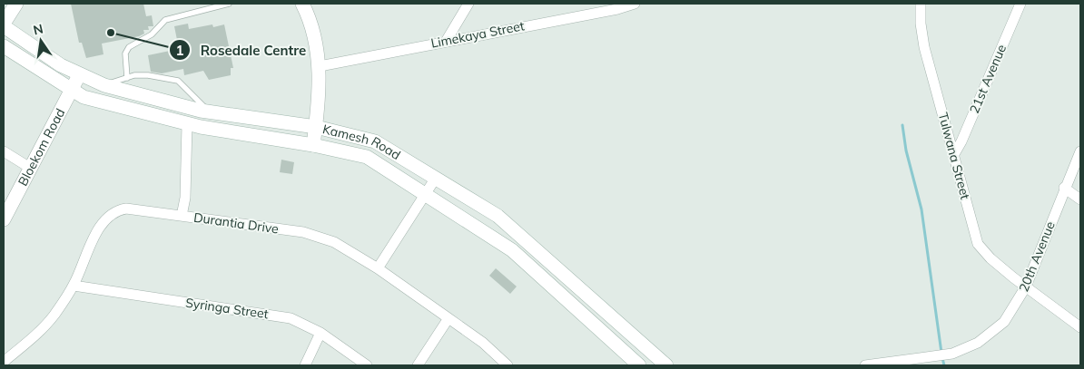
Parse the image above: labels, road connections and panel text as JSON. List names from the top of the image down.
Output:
{
  "streets": {
    "main road": ["Kamesh Road", "Bloekom Road"],
    "street": [
      "Limekaya Street",
      "21st Avenue",
      "Tulwana Street",
      "Durantia Drive",
      "20th Avenue",
      "Syringa Street"
    ]
  },
  "crossings": [
    ["21st Avenue", "Tulwana Street"],
    ["Kamesh Road", "Bloekom Road"],
    ["Tulwana Street", "20th Avenue"],
    ["Durantia Drive", "Syringa Street"]
  ],
  "places": ["Rosedale Centre"],
  "north": "top"
}
